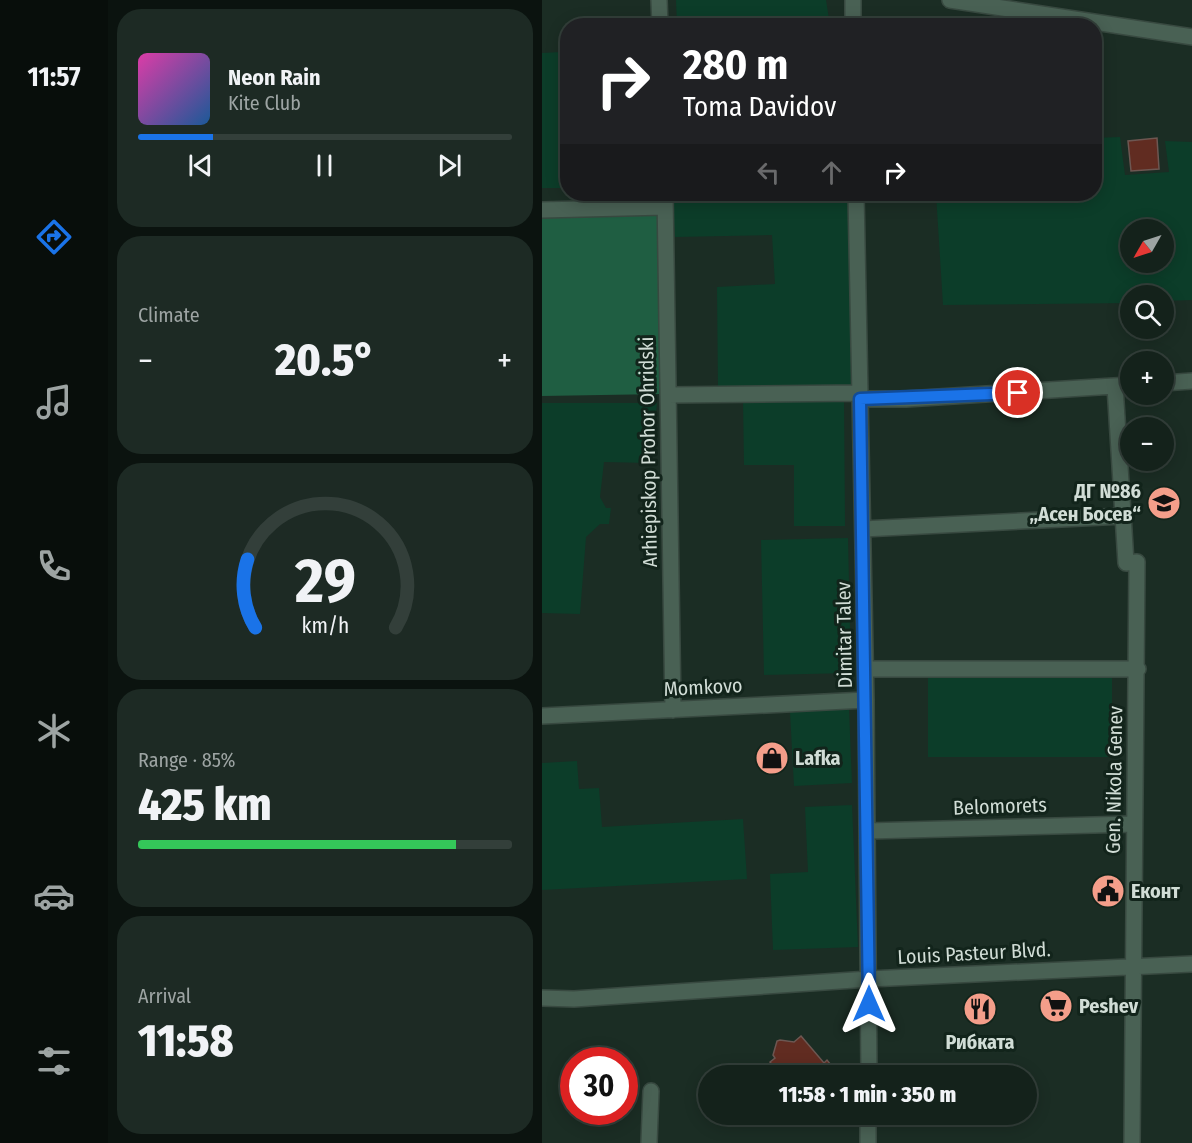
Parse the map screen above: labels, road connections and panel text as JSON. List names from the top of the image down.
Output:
{
  "streets": {
    "street": [
      "Arhiepiskop Prohor Ohridski",
      "Dimitar Talev",
      "Momkovo",
      "Gen. Nikola Genev",
      "Belomorets",
      "Louis Pasteur Blvd."
    ]
  },
  "crossings": [
    ["Arhiepiskop Prohor Ohridski", "Momkovo"],
    ["Dimitar Talev", "Momkovo"],
    ["Dimitar Talev", "Belomorets"],
    ["Dimitar Talev", "Louis Pasteur Blvd."],
    ["Gen. Nikola Genev", "Belomorets"],
    ["Gen. Nikola Genev", "Louis Pasteur Blvd."]
  ],
  "places": {
    "school or university": ["ДГ №86 „Асен Босев“"],
    "shop": ["Lafka"],
    "public building": ["Еконт"],
    "supermarket": ["Peshev"],
    "restaurant": ["Рибката"]
  },
  "north": "bottom left",
  "page": {
    "tabs": "11:57",
    "turn": ["280 m", "Toma Davidov"],
    "song": ["Neon Rain", "Kite Club"],
    "map_buttons": ["+", "−"],
    "tile": [
      "Climate",
      ["Range · 85%", "425 km"],
      ["Arrival", "11:58"]
    ],
    "heat": ["−", "20.5°", "+"],
    "limit": "30",
    "trip": "11:58 · 1 min · 350 m",
    "gauge": ["29", "km/h"]
  }
}
